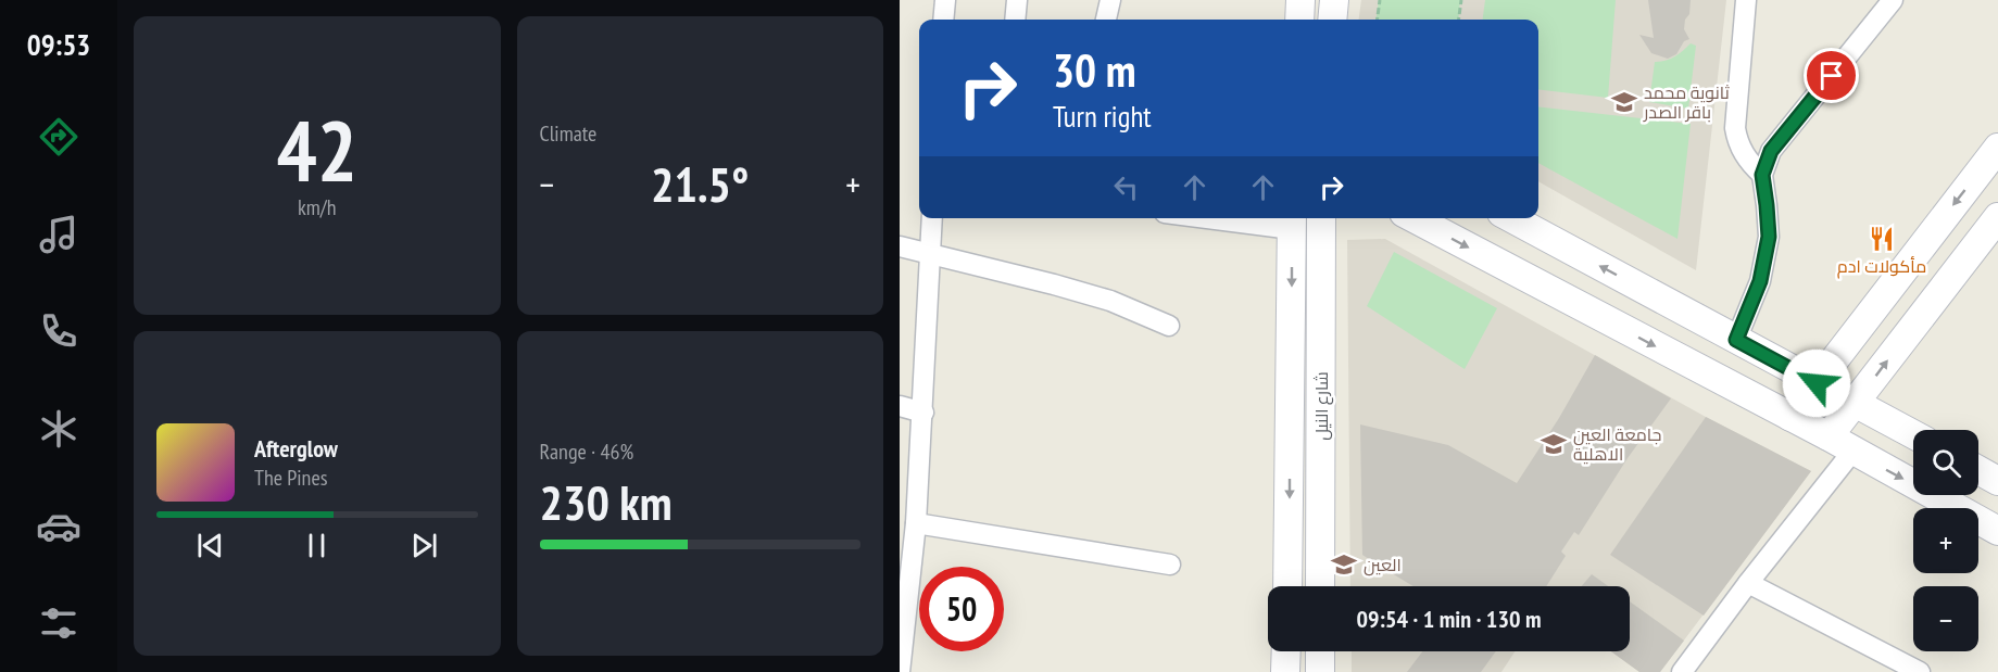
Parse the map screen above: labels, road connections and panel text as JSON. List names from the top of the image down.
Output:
{
  "streets": {
    "main road": ["شارع النيل"]
  },
  "places": {
    "school or university": ["ثانوية محمد باقر الصدر", "جامعة العين الاهلية", "العين"],
    "restaurant": ["مأكولات ادم"]
  },
  "page": {
    "tabs": "09:53",
    "tile": [
      ["42", "km/h"],
      "Climate",
      ["Range · 46%", "230 km"]
    ],
    "turn": ["30 m", "Turn right"],
    "heat": ["−", "21.5°", "+"],
    "song": ["Afterglow", "The Pines"],
    "map_buttons": ["+", "−"],
    "limit": "50",
    "trip": "09:54 · 1 min · 130 m"
  }
}
